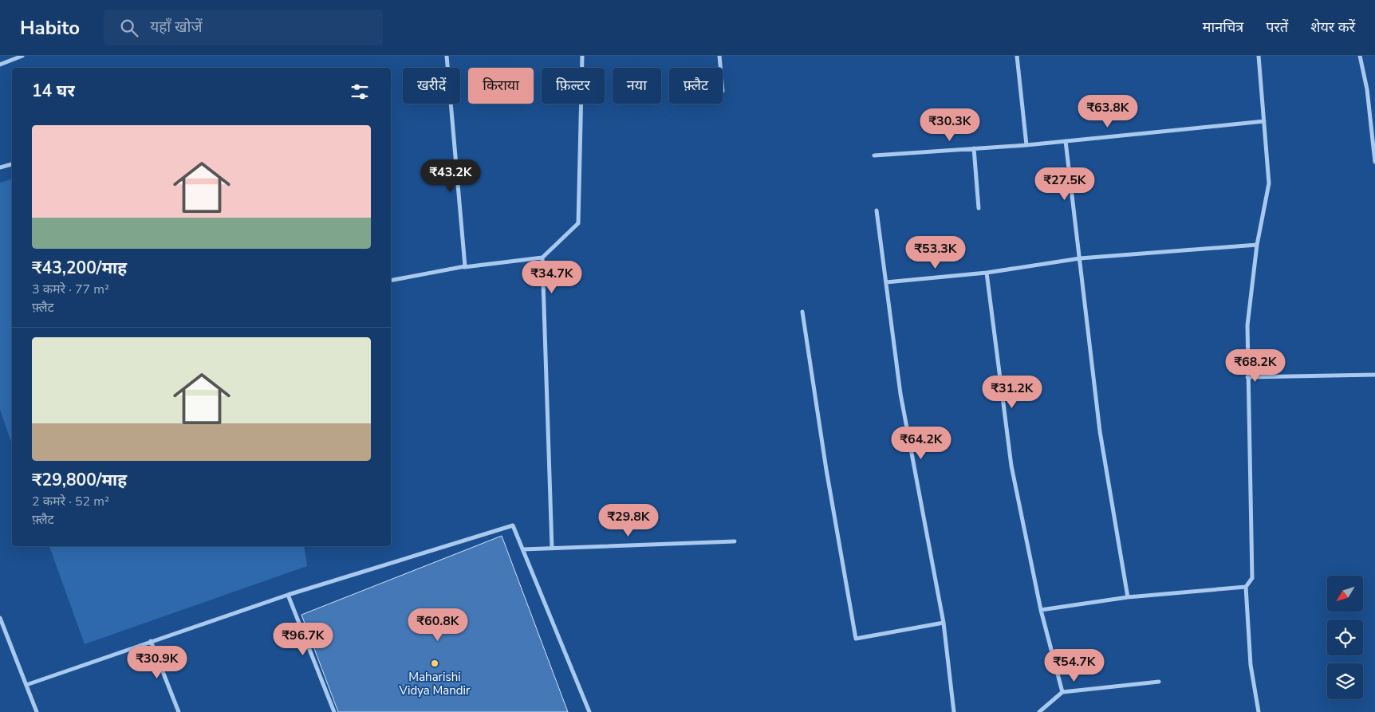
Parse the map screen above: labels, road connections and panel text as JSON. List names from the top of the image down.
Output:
{
  "places": ["Maharishi Vidya Mandir"],
  "north": "bottom left",
  "page": {
    "header": "Habito",
    "search": "यहाँ खोजें",
    "nav": ["मानचित्र", "परतें", "शेयर करें"],
    "chip": [
      "खरीदें",
      "किराया",
      "फ़िल्टर",
      "नया",
      "फ़्लैट"
    ],
    "heading": "14 घर",
    "price": [
      "₹63.8K",
      "₹30.3K",
      "₹43.2K",
      "₹27.5K",
      "₹53.3K",
      "₹34.7K",
      "₹68.2K",
      "₹31.2K",
      "₹64.2K",
      "₹29.8K",
      "₹60.8K",
      "₹96.7K",
      "₹30.9K",
      "₹54.7K"
    ],
    "list": [
      {
        "name": "₹43,200/माह",
        "note": "3 कमरे · 77 m² · फ़्लैट"
      },
      {
        "name": "₹29,800/माह",
        "note": "2 कमरे · 52 m² · फ़्लैट"
      }
    ]
  }
}
